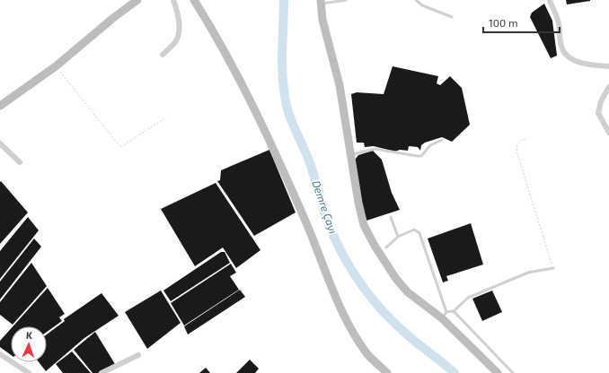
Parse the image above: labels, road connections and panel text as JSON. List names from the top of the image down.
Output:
{
  "water": ["Demre Çayı"],
  "scale_bar": "100 m",
  "north": "top"
}
